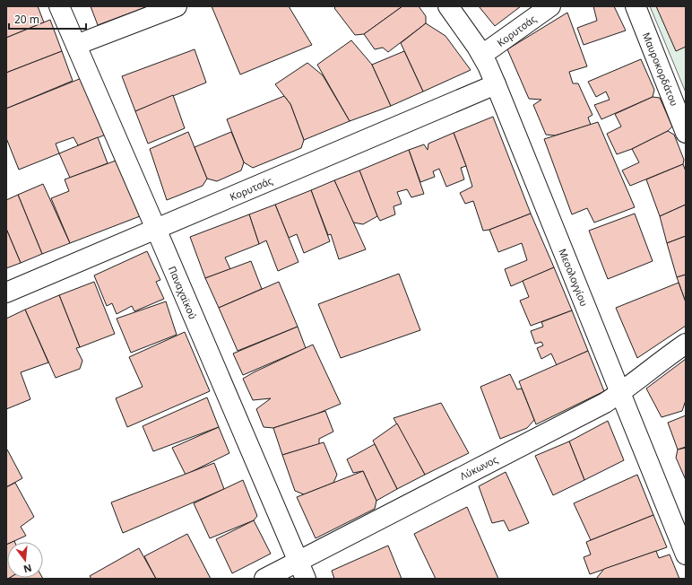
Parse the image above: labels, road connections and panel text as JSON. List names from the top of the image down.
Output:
{
  "streets": {
    "street": [
      "Κορυτσάς",
      "Μαυροκορδάτου",
      "Μεσολογγίου",
      "Παναχαϊκού",
      "Λύκωνος"
    ]
  },
  "crossings": [
    ["Κορυτσάς", "Μεσολογγίου"],
    ["Κορυτσάς", "Παναχαϊκού"],
    ["Μεσολογγίου", "Λύκωνος"],
    ["Παναχαϊκού", "Λύκωνος"]
  ],
  "scale_bar": "20 m",
  "north": "bottom"
}
